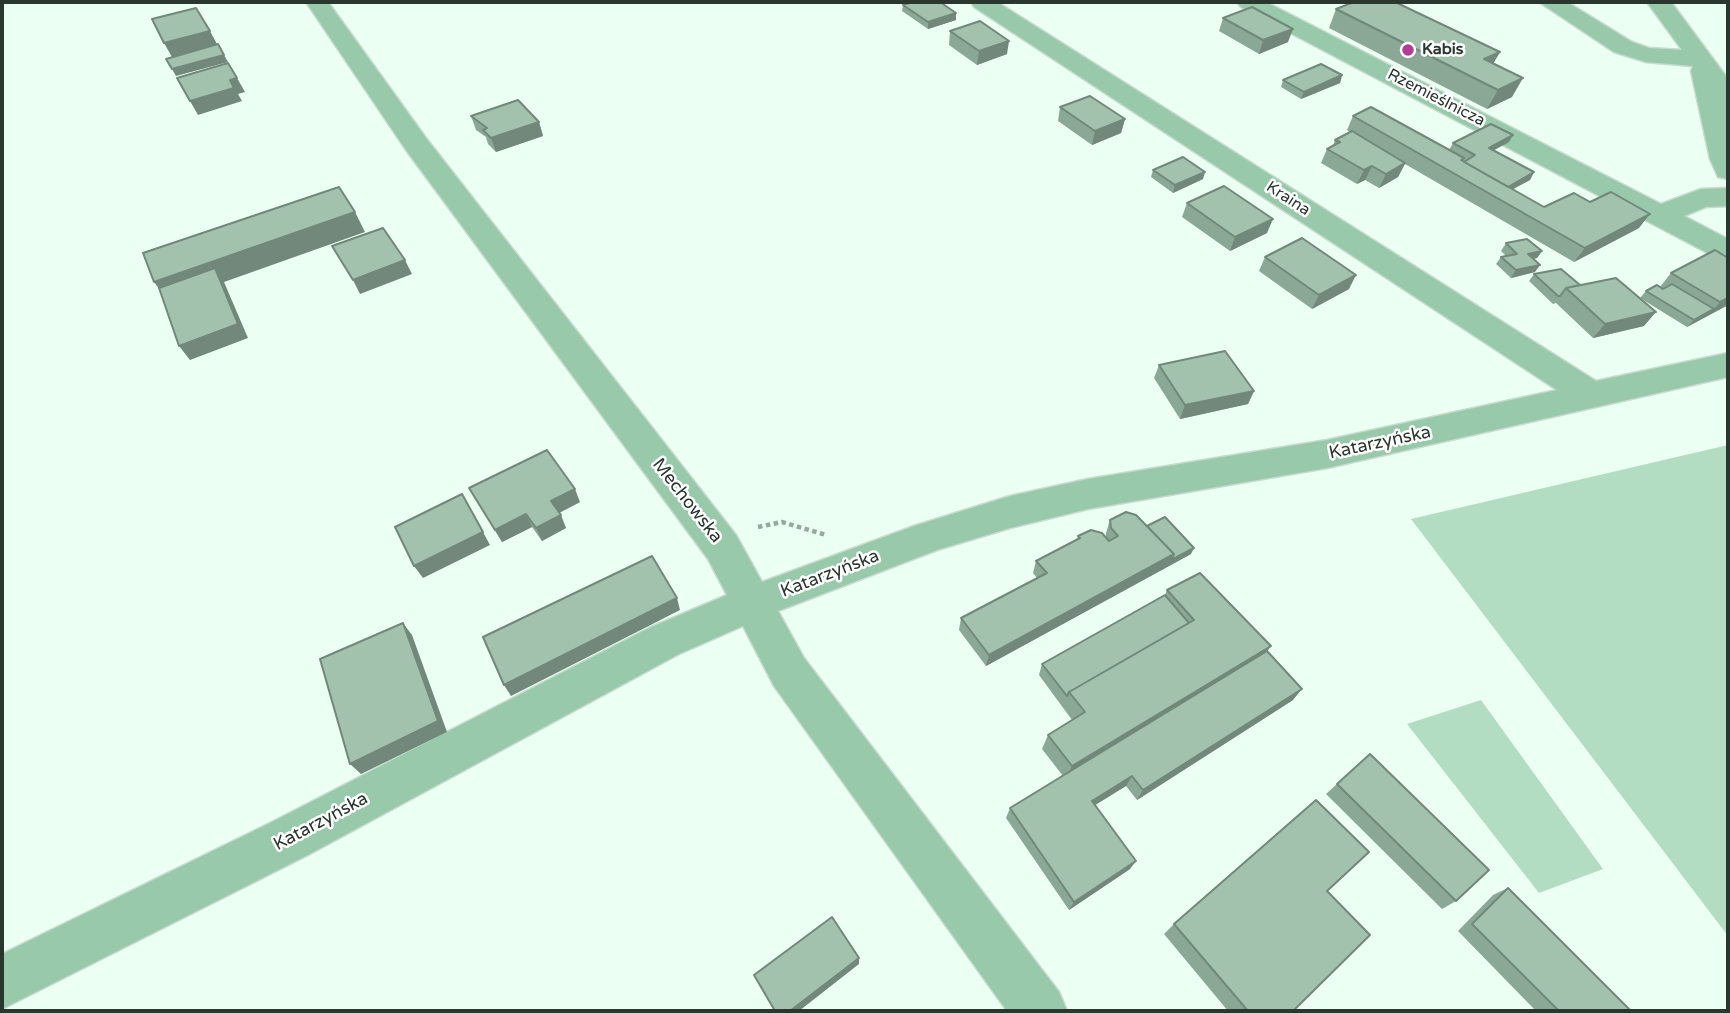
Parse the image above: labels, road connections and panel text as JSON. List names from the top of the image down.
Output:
{
  "streets": {
    "street": [
      "Rzemieślnicza",
      "Kraina",
      "Katarzyńska",
      "Mechowska"
    ]
  },
  "crossings": [
    ["Kraina", "Katarzyńska"],
    ["Katarzyńska", "Mechowska"]
  ],
  "places": ["Kabis"]
}
